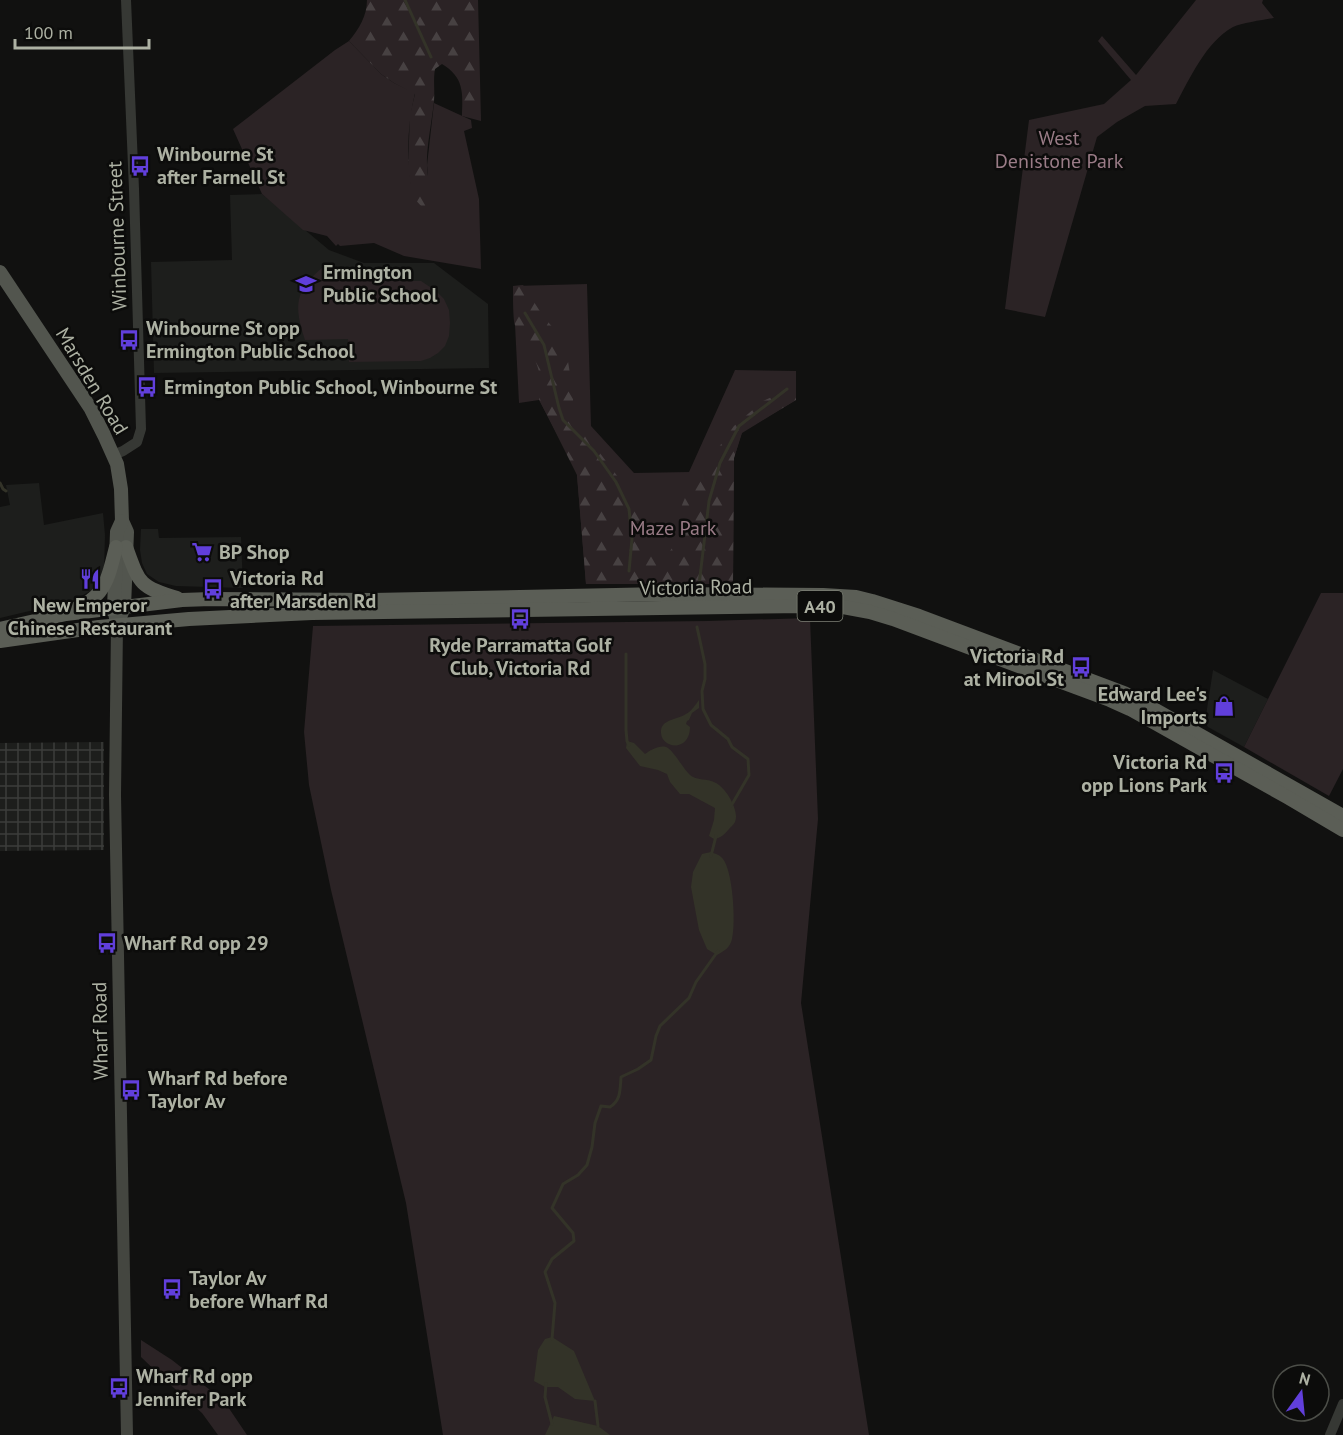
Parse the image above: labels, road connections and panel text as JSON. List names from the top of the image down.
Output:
{
  "streets": {
    "highway": ["Victoria Road", "A40"],
    "main road": ["Marsden Road", "Wharf Road"],
    "street": ["Winbourne Street"]
  },
  "crossings": [
    ["Winbourne Street", "Marsden Road"],
    ["Marsden Road", "Victoria Road"],
    ["Marsden Road", "Wharf Road"],
    ["Victoria Road", "Wharf Road"]
  ],
  "parks": ["West Denistone Park", "Maze Park"],
  "places": {
    "bus stop": [
      "Winbourne St after Farnell St",
      "Winbourne St opp Ermington Public School",
      "Ermington Public School, Winbourne St",
      "Victoria Rd after Marsden Rd",
      "Ryde Parramatta Golf Club, Victoria Rd",
      "Victoria Rd at Mirool St",
      "Victoria Rd opp Lions Park",
      "Wharf Rd opp 29",
      "Wharf Rd before Taylor Av",
      "Taylor Av before Wharf Rd",
      "Wharf Rd opp Jennifer Park"
    ],
    "school or university": ["Ermington Public School"],
    "supermarket": ["BP Shop"],
    "restaurant": ["New Emperor Chinese Restaurant"],
    "shop": ["Edward Lee's Imports"]
  },
  "scale_bar": "100 m",
  "north": "top"
}
